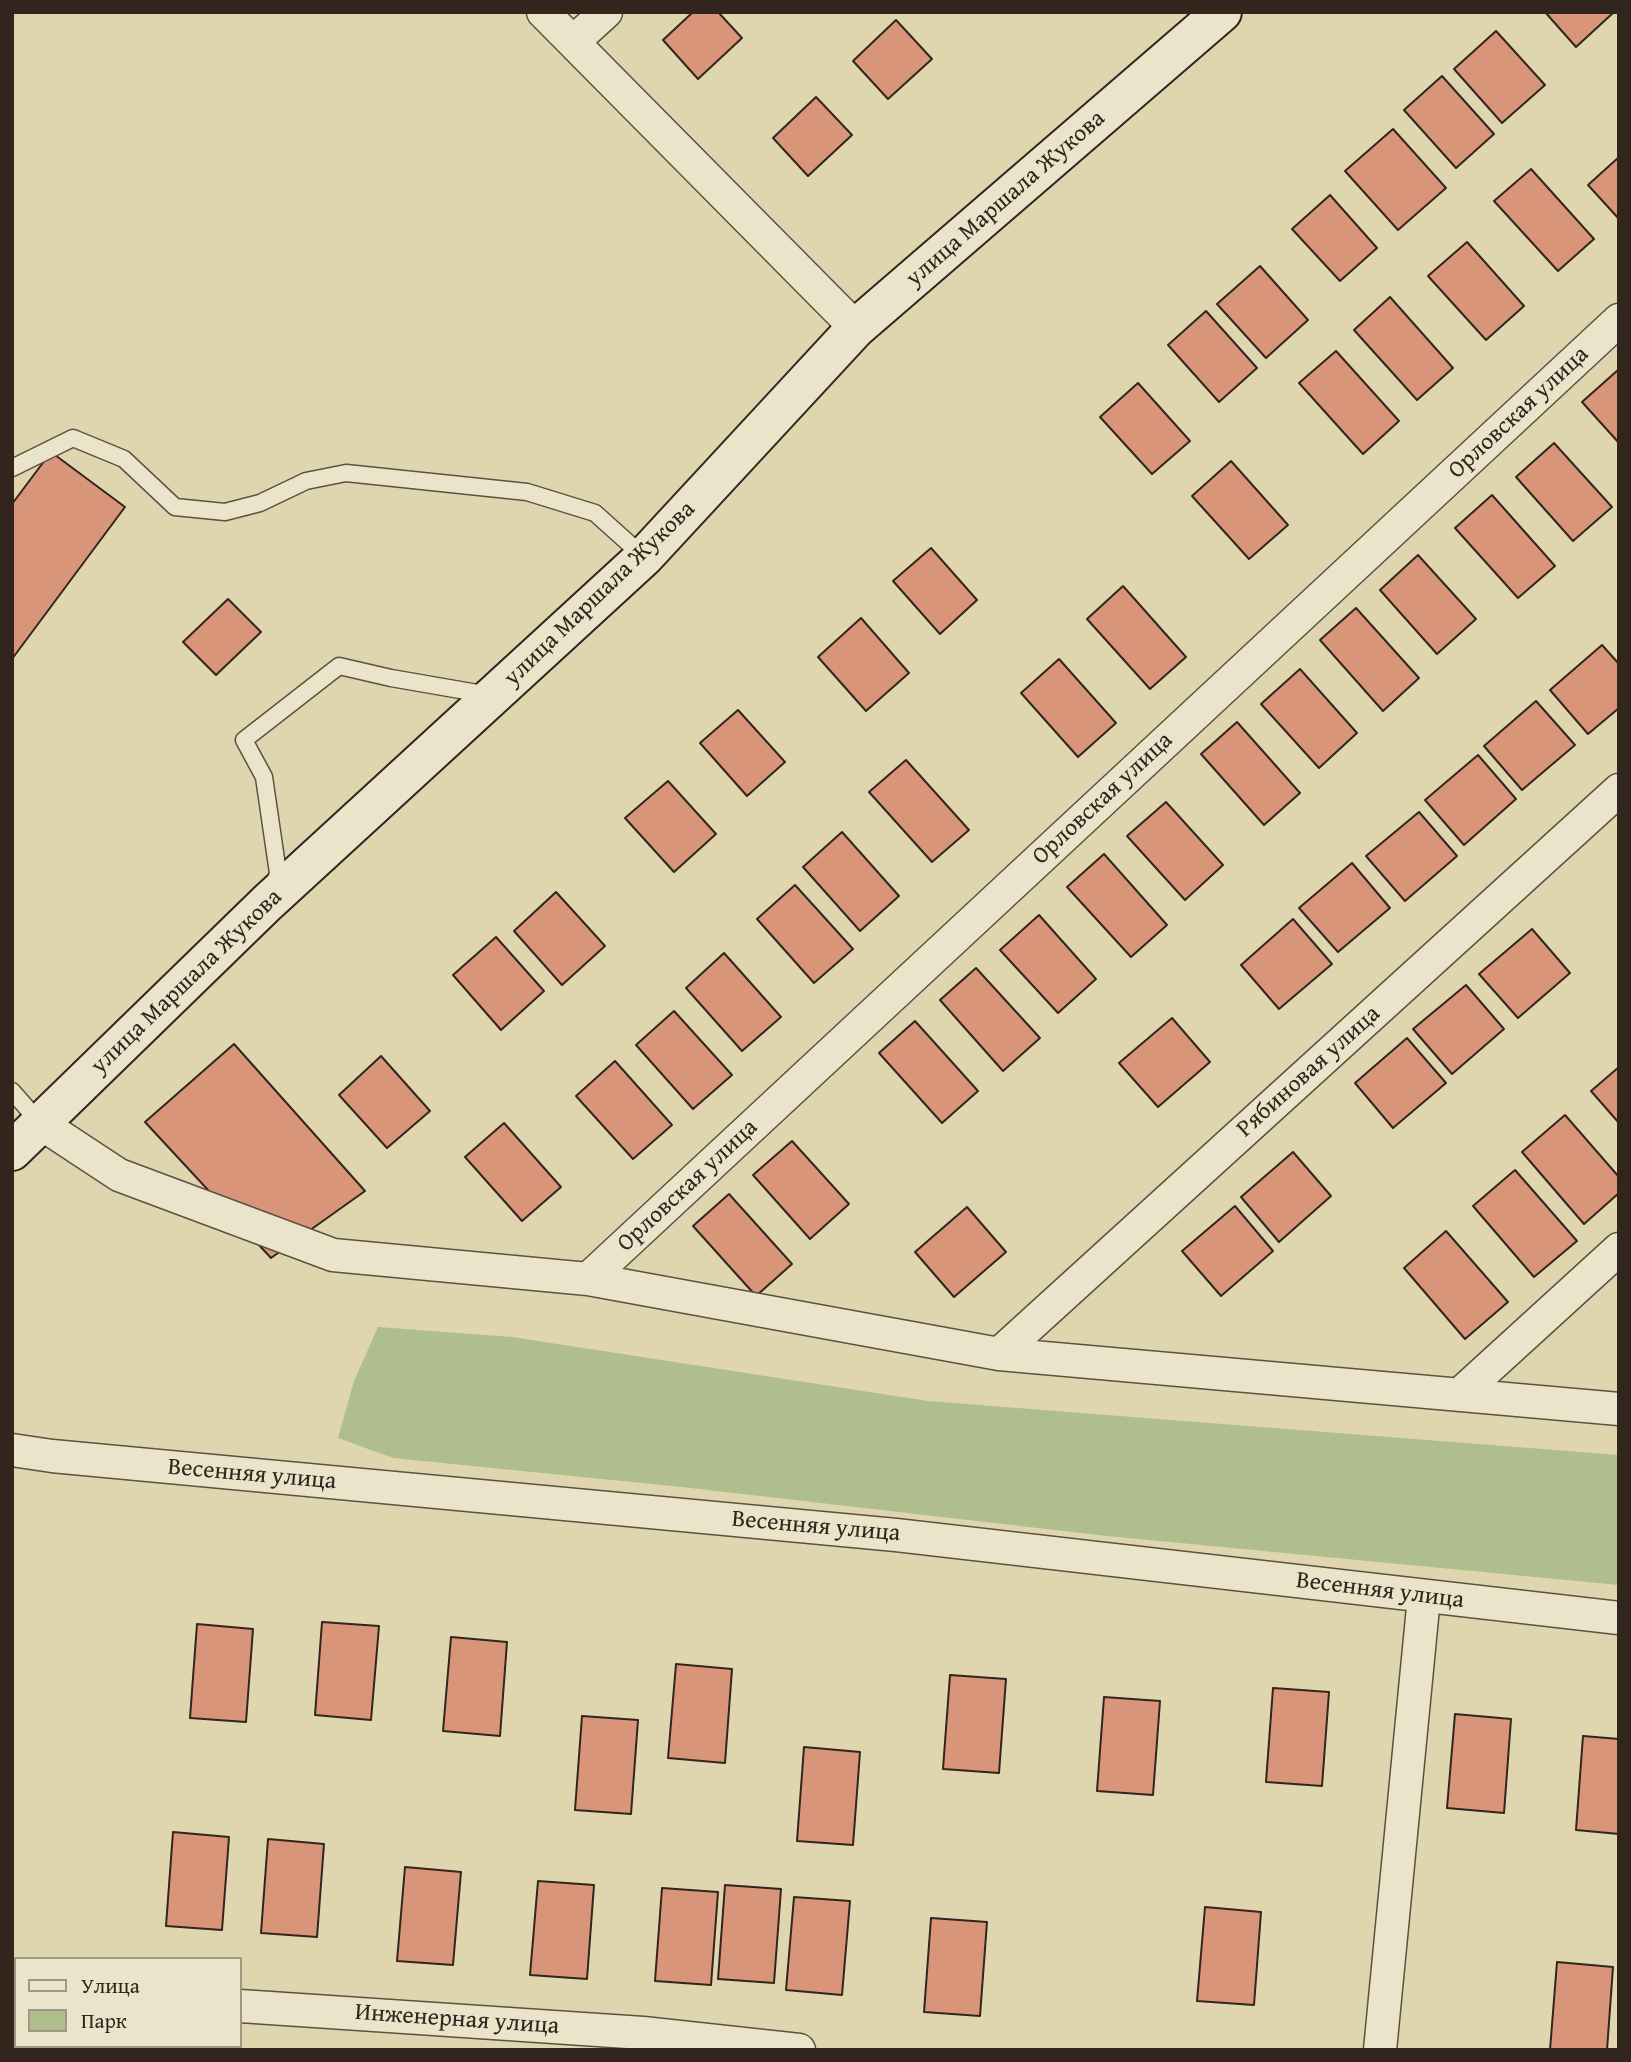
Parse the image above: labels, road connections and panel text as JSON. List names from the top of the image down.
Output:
{
  "streets": {
    "main road": ["улица Маршала Жукова"],
    "street": [
      "Орловская улица",
      "Рябиновая улица",
      "Весенняя улица",
      "Инженерная улица"
    ]
  },
  "legend": ["Улица", "Парк"]
}
